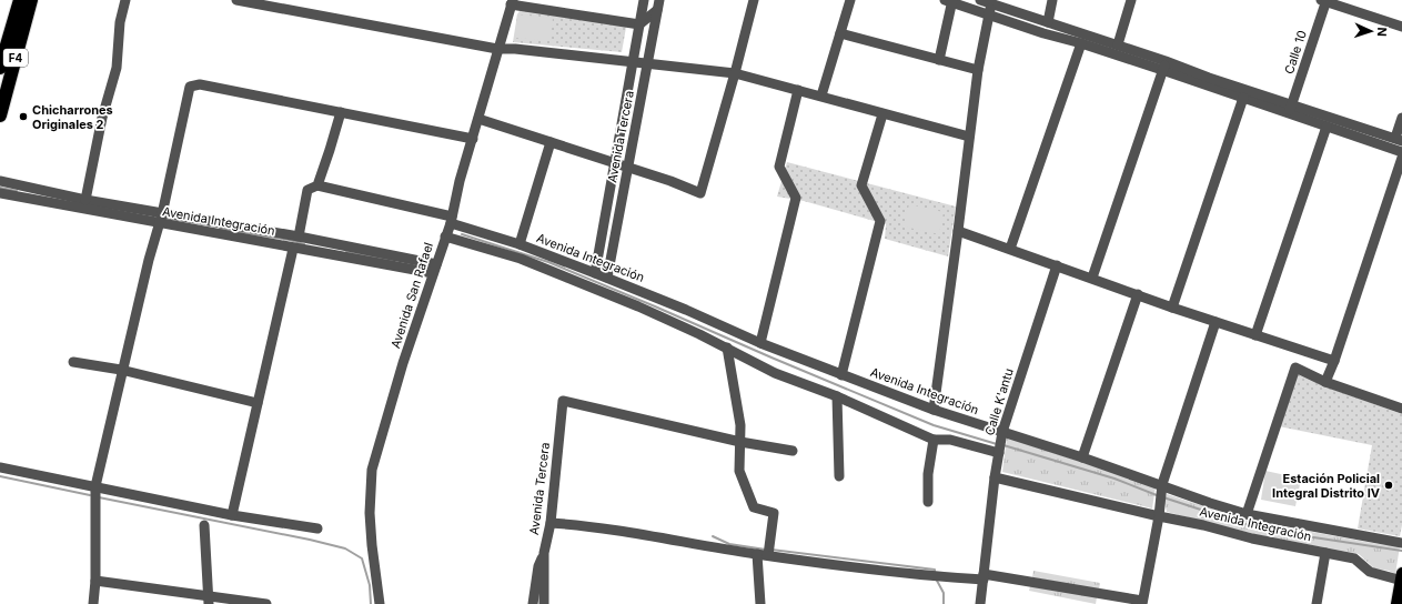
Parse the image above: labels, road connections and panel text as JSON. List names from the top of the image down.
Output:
{
  "streets": {
    "highway": ["F4"],
    "street": [
      "Calle 10",
      "Avenida Tercera",
      "Avenida Integración",
      "Avenida San Rafael",
      "Calle K'antu"
    ]
  },
  "crossings": [
    ["Avenida Tercera", "Avenida Integración"],
    ["Avenida Integración", "Avenida San Rafael"],
    ["Avenida Integración", "Calle K'antu"]
  ],
  "places": ["Chicharrones Originales 2", "Estación Policial Integral Distrito IV"],
  "north": "right"
}
